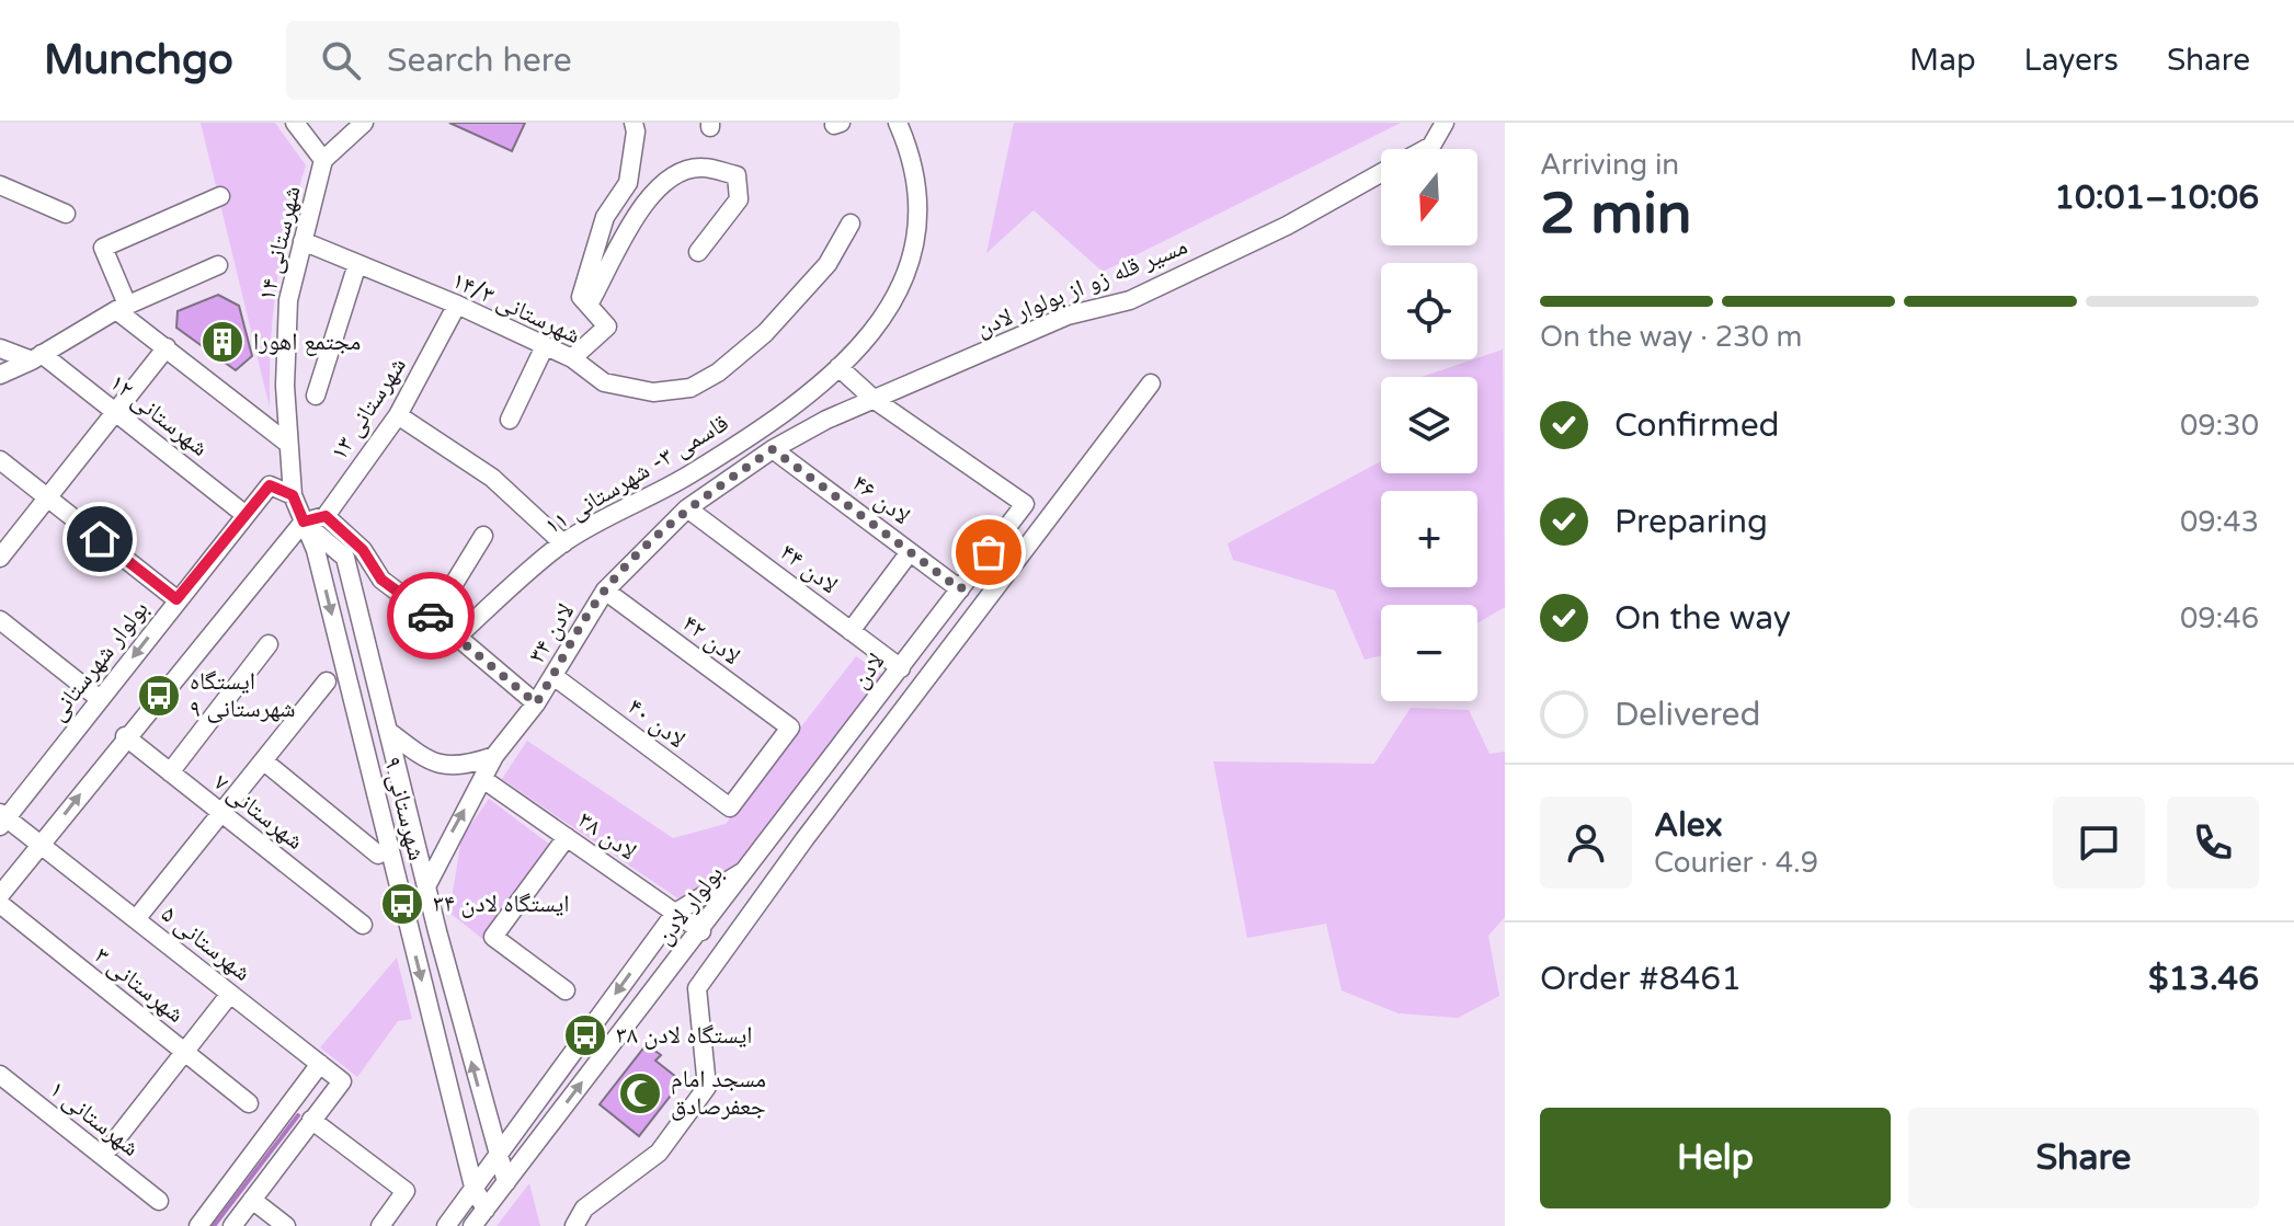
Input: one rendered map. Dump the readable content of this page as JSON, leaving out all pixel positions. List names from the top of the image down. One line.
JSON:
{"streets":{"street":["شهرستانی ۱۴","مسیر قله زو از بولوار لادن","شهرستانی ۱۴/۳","شهرستانی ۱۳","شهرستانی ۱۲","قاسمی ۳- شهرستانی ۱۱","لادن ۴۶","لادن ۴۴","لادن ۳۴","لادن ۴۲","بولوار شهرستانی","لادن","لادن ۴۰","شهرستانی ۹","شهرستانی ۷","لادن ۳۸","بولوار لادن","شهرستانی ۵","شهرستانی ۳","شهرستانی ۱"]},"crossings":[["شهرستانی ۱۴","شهرستانی ۱۴/۳"],["شهرستانی ۱۴","بولوار شهرستانی"],["شهرستانی ۱۴","شهرستانی ۹"],["مسیر قله زو از بولوار لادن","لادن ۳۴"],["مسیر قله زو از بولوار لادن","لادن"],["شهرستانی ۱۴/۳","شهرستانی ۱۳"],["شهرستانی ۱۲","بولوار شهرستانی"],["لادن ۴۶","لادن ۳۴"],["لادن ۴۶","لادن"],["لادن ۴۴","لادن ۳۴"],["لادن ۴۴","لادن"],["لادن ۳۴","لادن ۴۲"],["لادن ۳۴","لادن"],["لادن ۳۴","لادن ۴۰"],["لادن ۳۴","لادن ۳۸"],["لادن ۴۲","لادن ۴۰"],["بولوار شهرستانی","شهرستانی ۹"],["بولوار شهرستانی","شهرستانی ۵"],["لادن","بولوار لادن"],["شهرستانی ۹","بولوار لادن"],["لادن ۳۸","بولوار لادن"]],"places":{"building":["مجتمع اهورا"],"bus stop":["ایستگاه شهرستانی ۹","ایستگاه لادن ۳۴","ایستگاه لادن ۳۸"],"mosque":["مسجد امام جعفرصادق"]},"north":"bottom","page":{"header":"Munchgo","search":"Search here","nav":["Map","Layers","Share"],"heading":["2 min","Arriving in","10:01–10:06"],"panel":["Alex","Courier · 4.9","Order #8461","$13.46"],"map_buttons":["+","−"],"bar":"On the way · 230 m","list":[["Confirmed","09:30"],["Preparing","09:43"],["On the way","09:46"],"Delivered"],"buttons":["Help","Share"]}}
